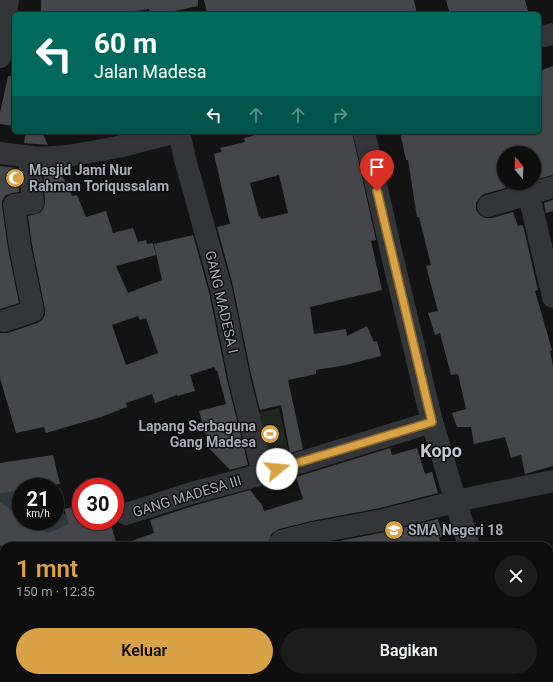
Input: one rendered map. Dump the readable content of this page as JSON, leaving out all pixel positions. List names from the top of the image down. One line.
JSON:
{"streets":{"street":["GANG MADESA I","GANG MADESA III"]},"crossings":[["GANG MADESA I","GANG MADESA III"]],"districts":["Kopo"],"places":{"mosque":["Masjid Jami Nur Rahman Toriqussalam"],"sports":["Lapang Serbaguna Gang Madesa"],"school or university":["SMA Negeri 18"]},"north":"top","page":{"turn":["60 m","Jalan Madesa"],"speed":"21 km/h","limit":"30","heading":["1 mnt","150 m · 12:35"],"buttons":["Keluar","Bagikan"]}}
